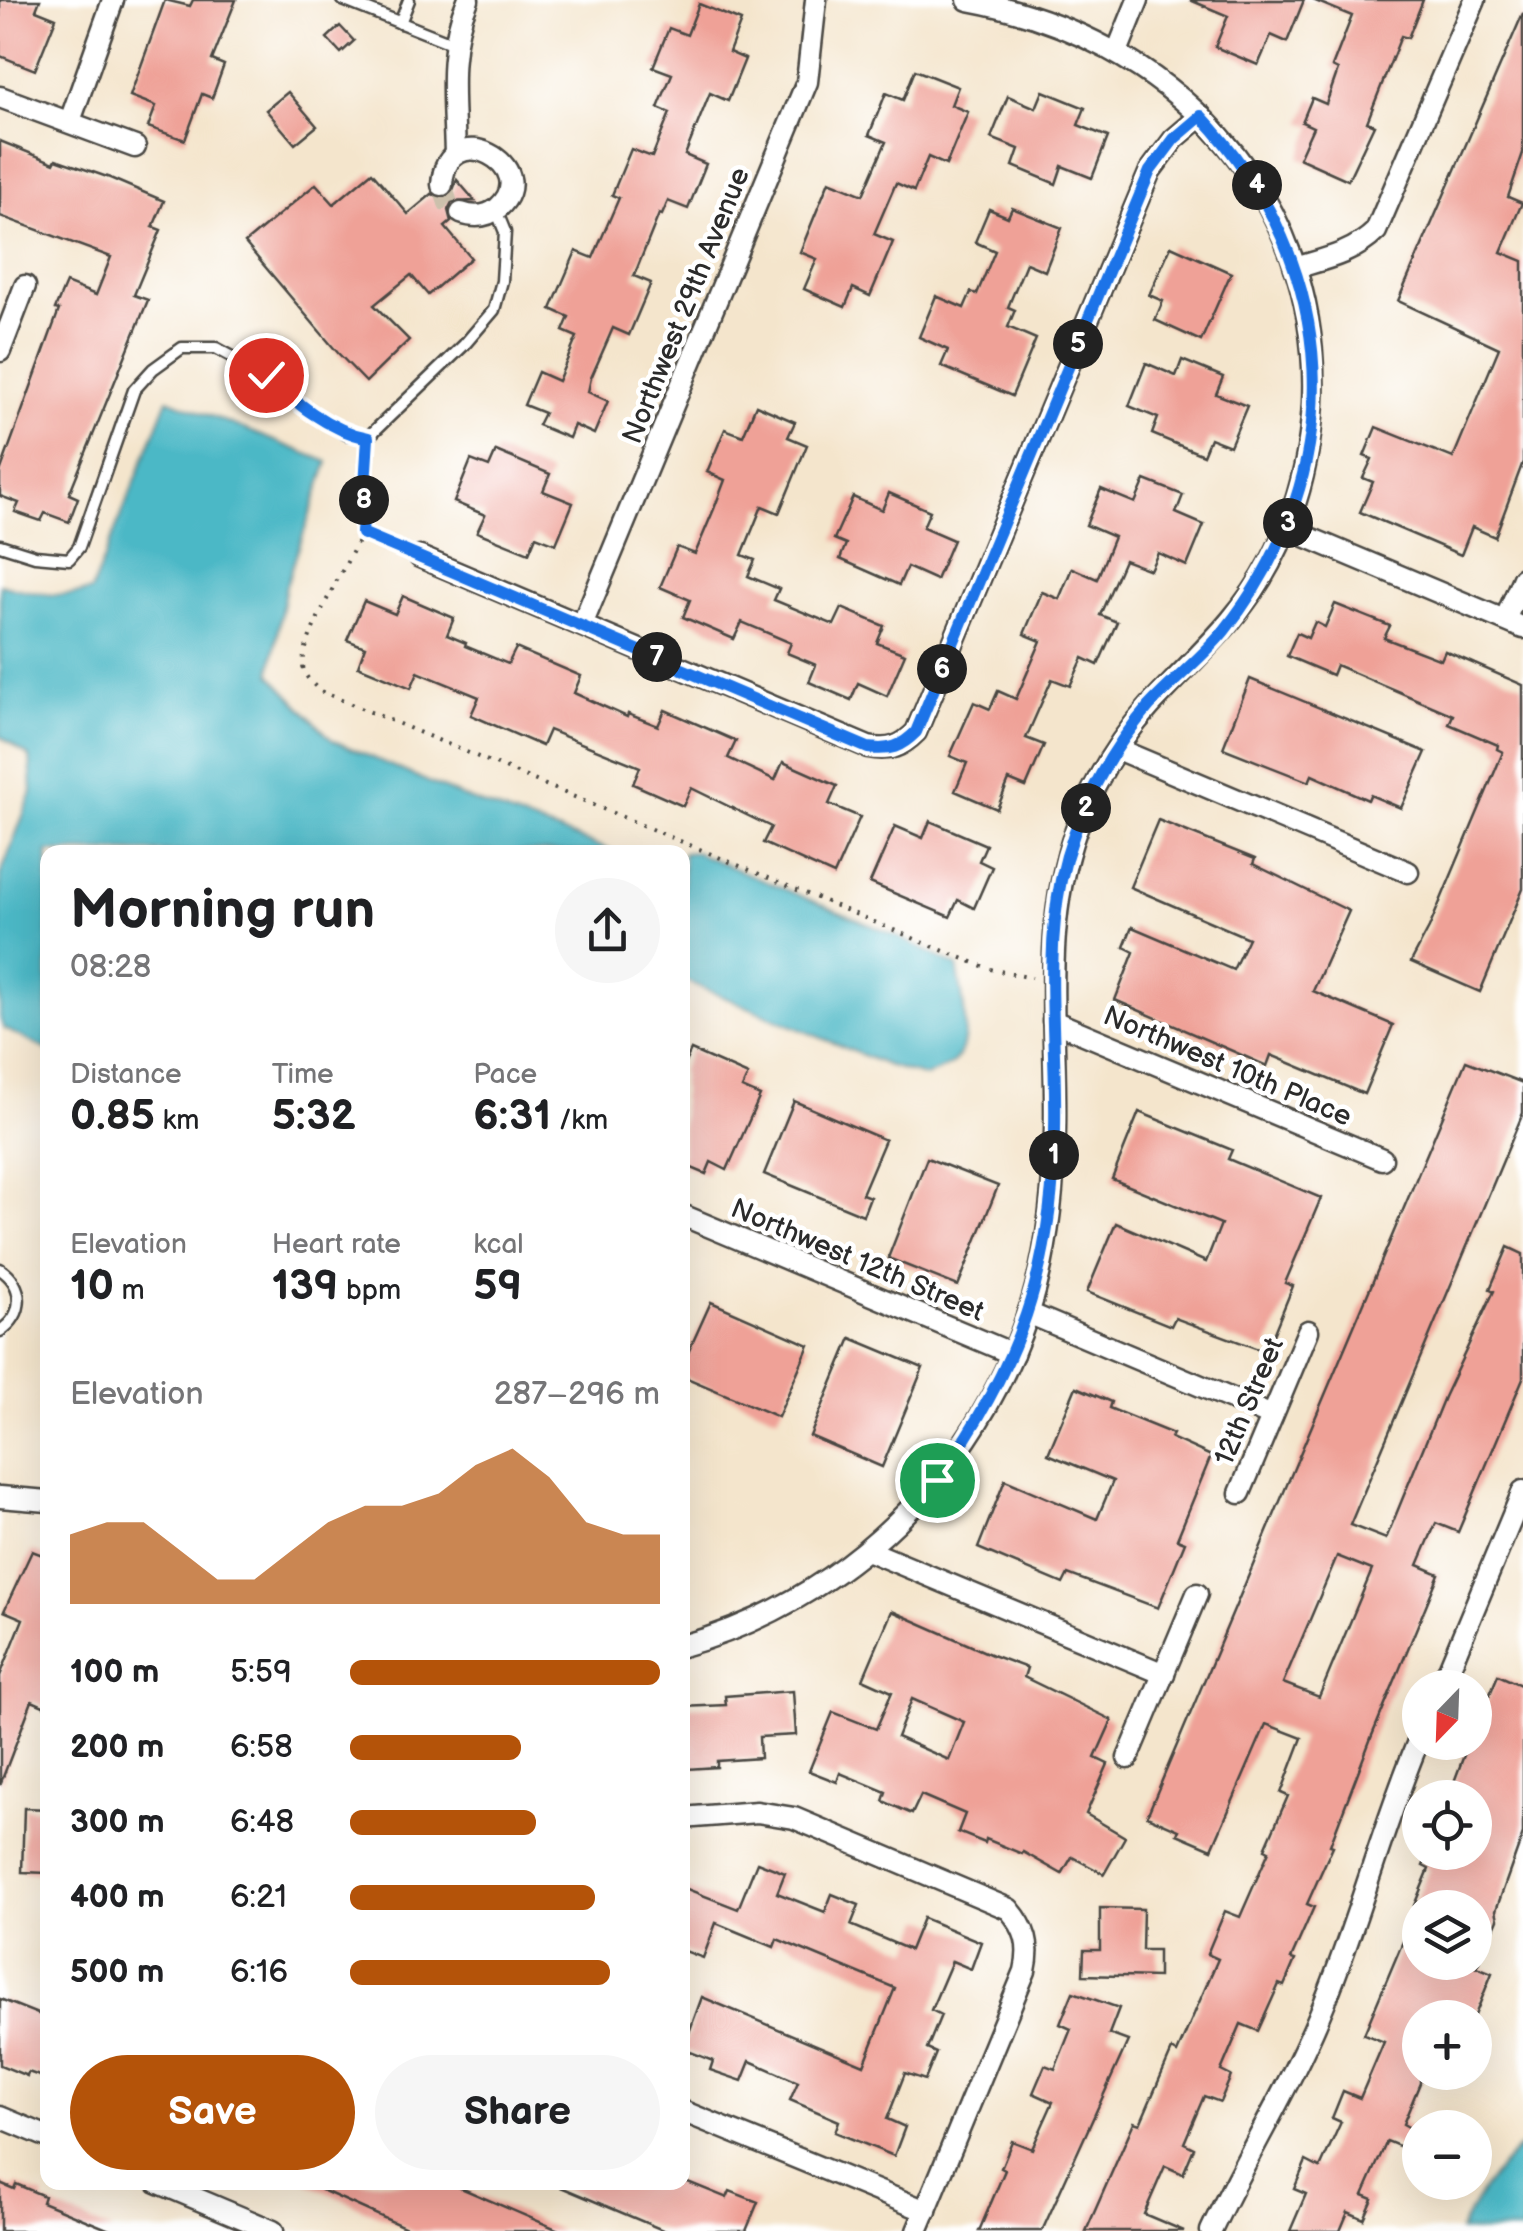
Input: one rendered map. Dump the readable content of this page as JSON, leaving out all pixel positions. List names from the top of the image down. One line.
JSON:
{"streets":{"street":["Northwest 29th Avenue","Northwest 10th Place","Northwest 12th Street","12th Street"]},"north":"bottom left","page":{"pins":["4","5","8","3","7","6","2","1"],"heading":["Morning run","08:28"],"stats":[["Distance","0.85 km"],["Time","5:32"],["Pace","6:31 /km"],["Elevation","10 m"],["Heart rate","139 bpm"],["kcal","59"]],"chart":["Elevation","287–296 m"],"list":[{"name":"100 m","note":"5:59"},{"name":"200 m","note":"6:58"},{"name":"300 m","note":"6:48"},{"name":"400 m","note":"6:21"},{"name":"500 m","note":"6:16"}],"map_buttons":["+","−"],"buttons":["Save","Share"]}}
